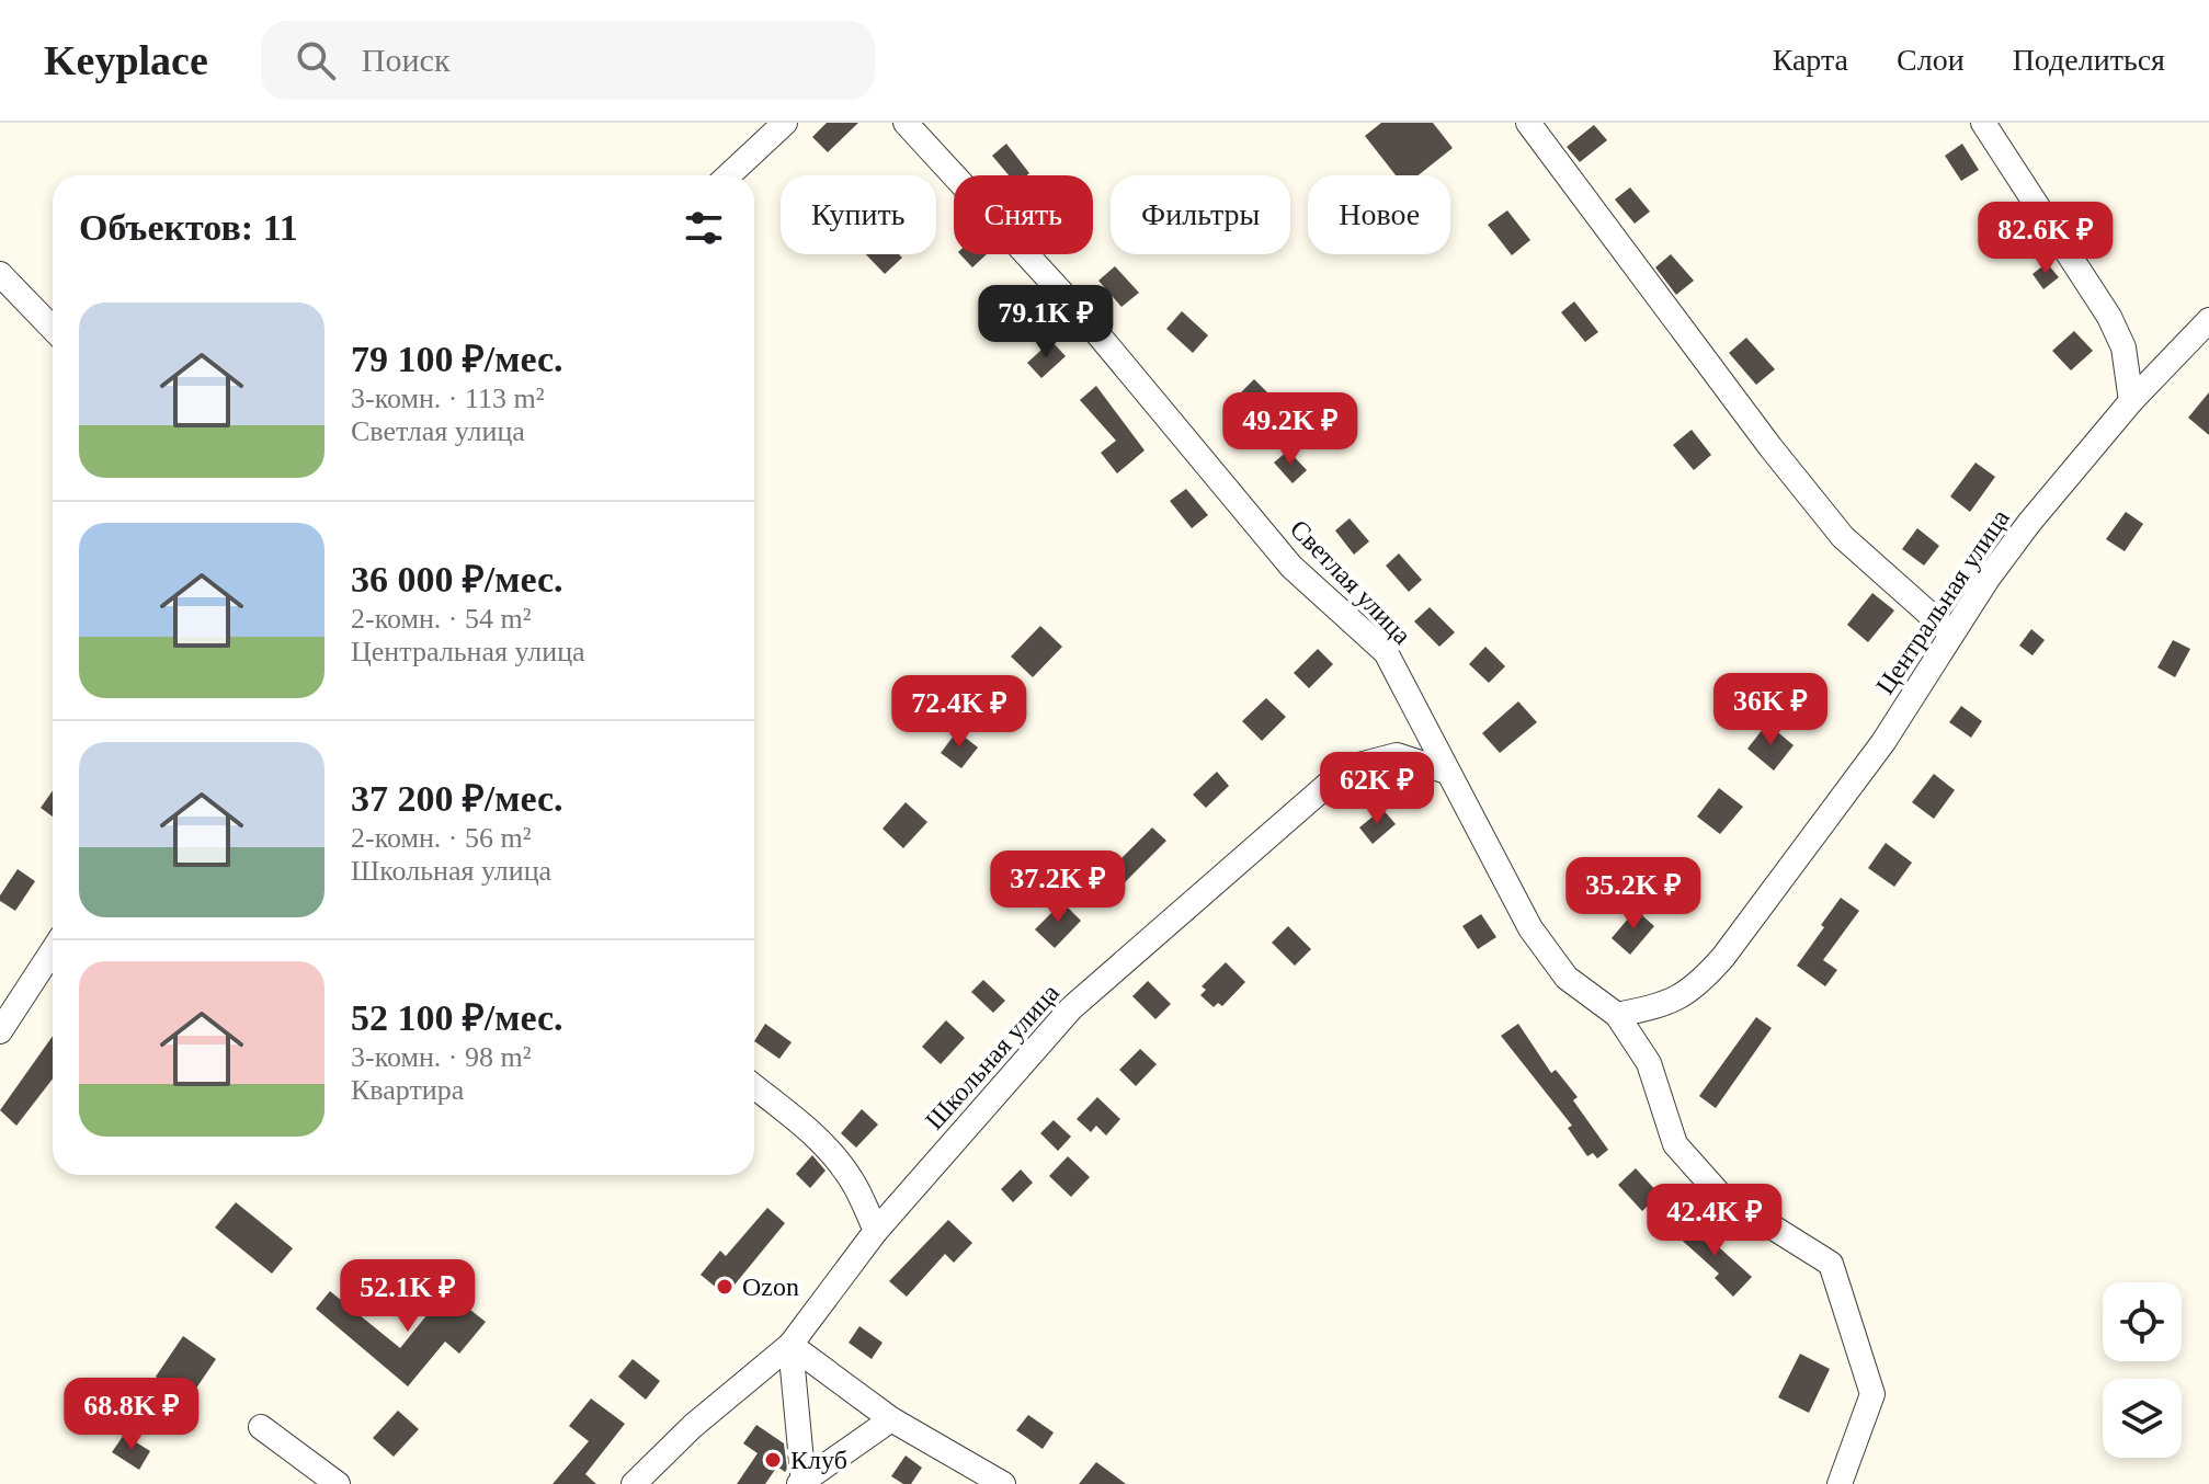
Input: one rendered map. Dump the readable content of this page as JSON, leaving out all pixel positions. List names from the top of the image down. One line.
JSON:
{"streets":{"street":["Светлая улица","Центральная улица","Школьная улица"]},"crossings":[["Светлая улица","Центральная улица"],["Светлая улица","Школьная улица"]],"places":["Ozon","Клуб"],"page":{"header":"Keyplace","search":"Поиск","nav":["Карта","Слои","Поделиться"],"chip":["Купить","Снять","Фильтры","Новое"],"heading":"Объектов: 11","price":["82.6K ₽","79.1K ₽","49.2K ₽","36K ₽","72.4K ₽","62K ₽","37.2K ₽","35.2K ₽","42.4K ₽","52.1K ₽","68.8K ₽"],"list":[{"name":"79 100 ₽/мес.","note":"3-комн. · 113 m² · Светлая улица"},{"name":"36 000 ₽/мес.","note":"2-комн. · 54 m² · Центральная улица"},{"name":"37 200 ₽/мес.","note":"2-комн. · 56 m² · Школьная улица"},{"name":"52 100 ₽/мес.","note":"3-комн. · 98 m² · Квартира"}]}}
